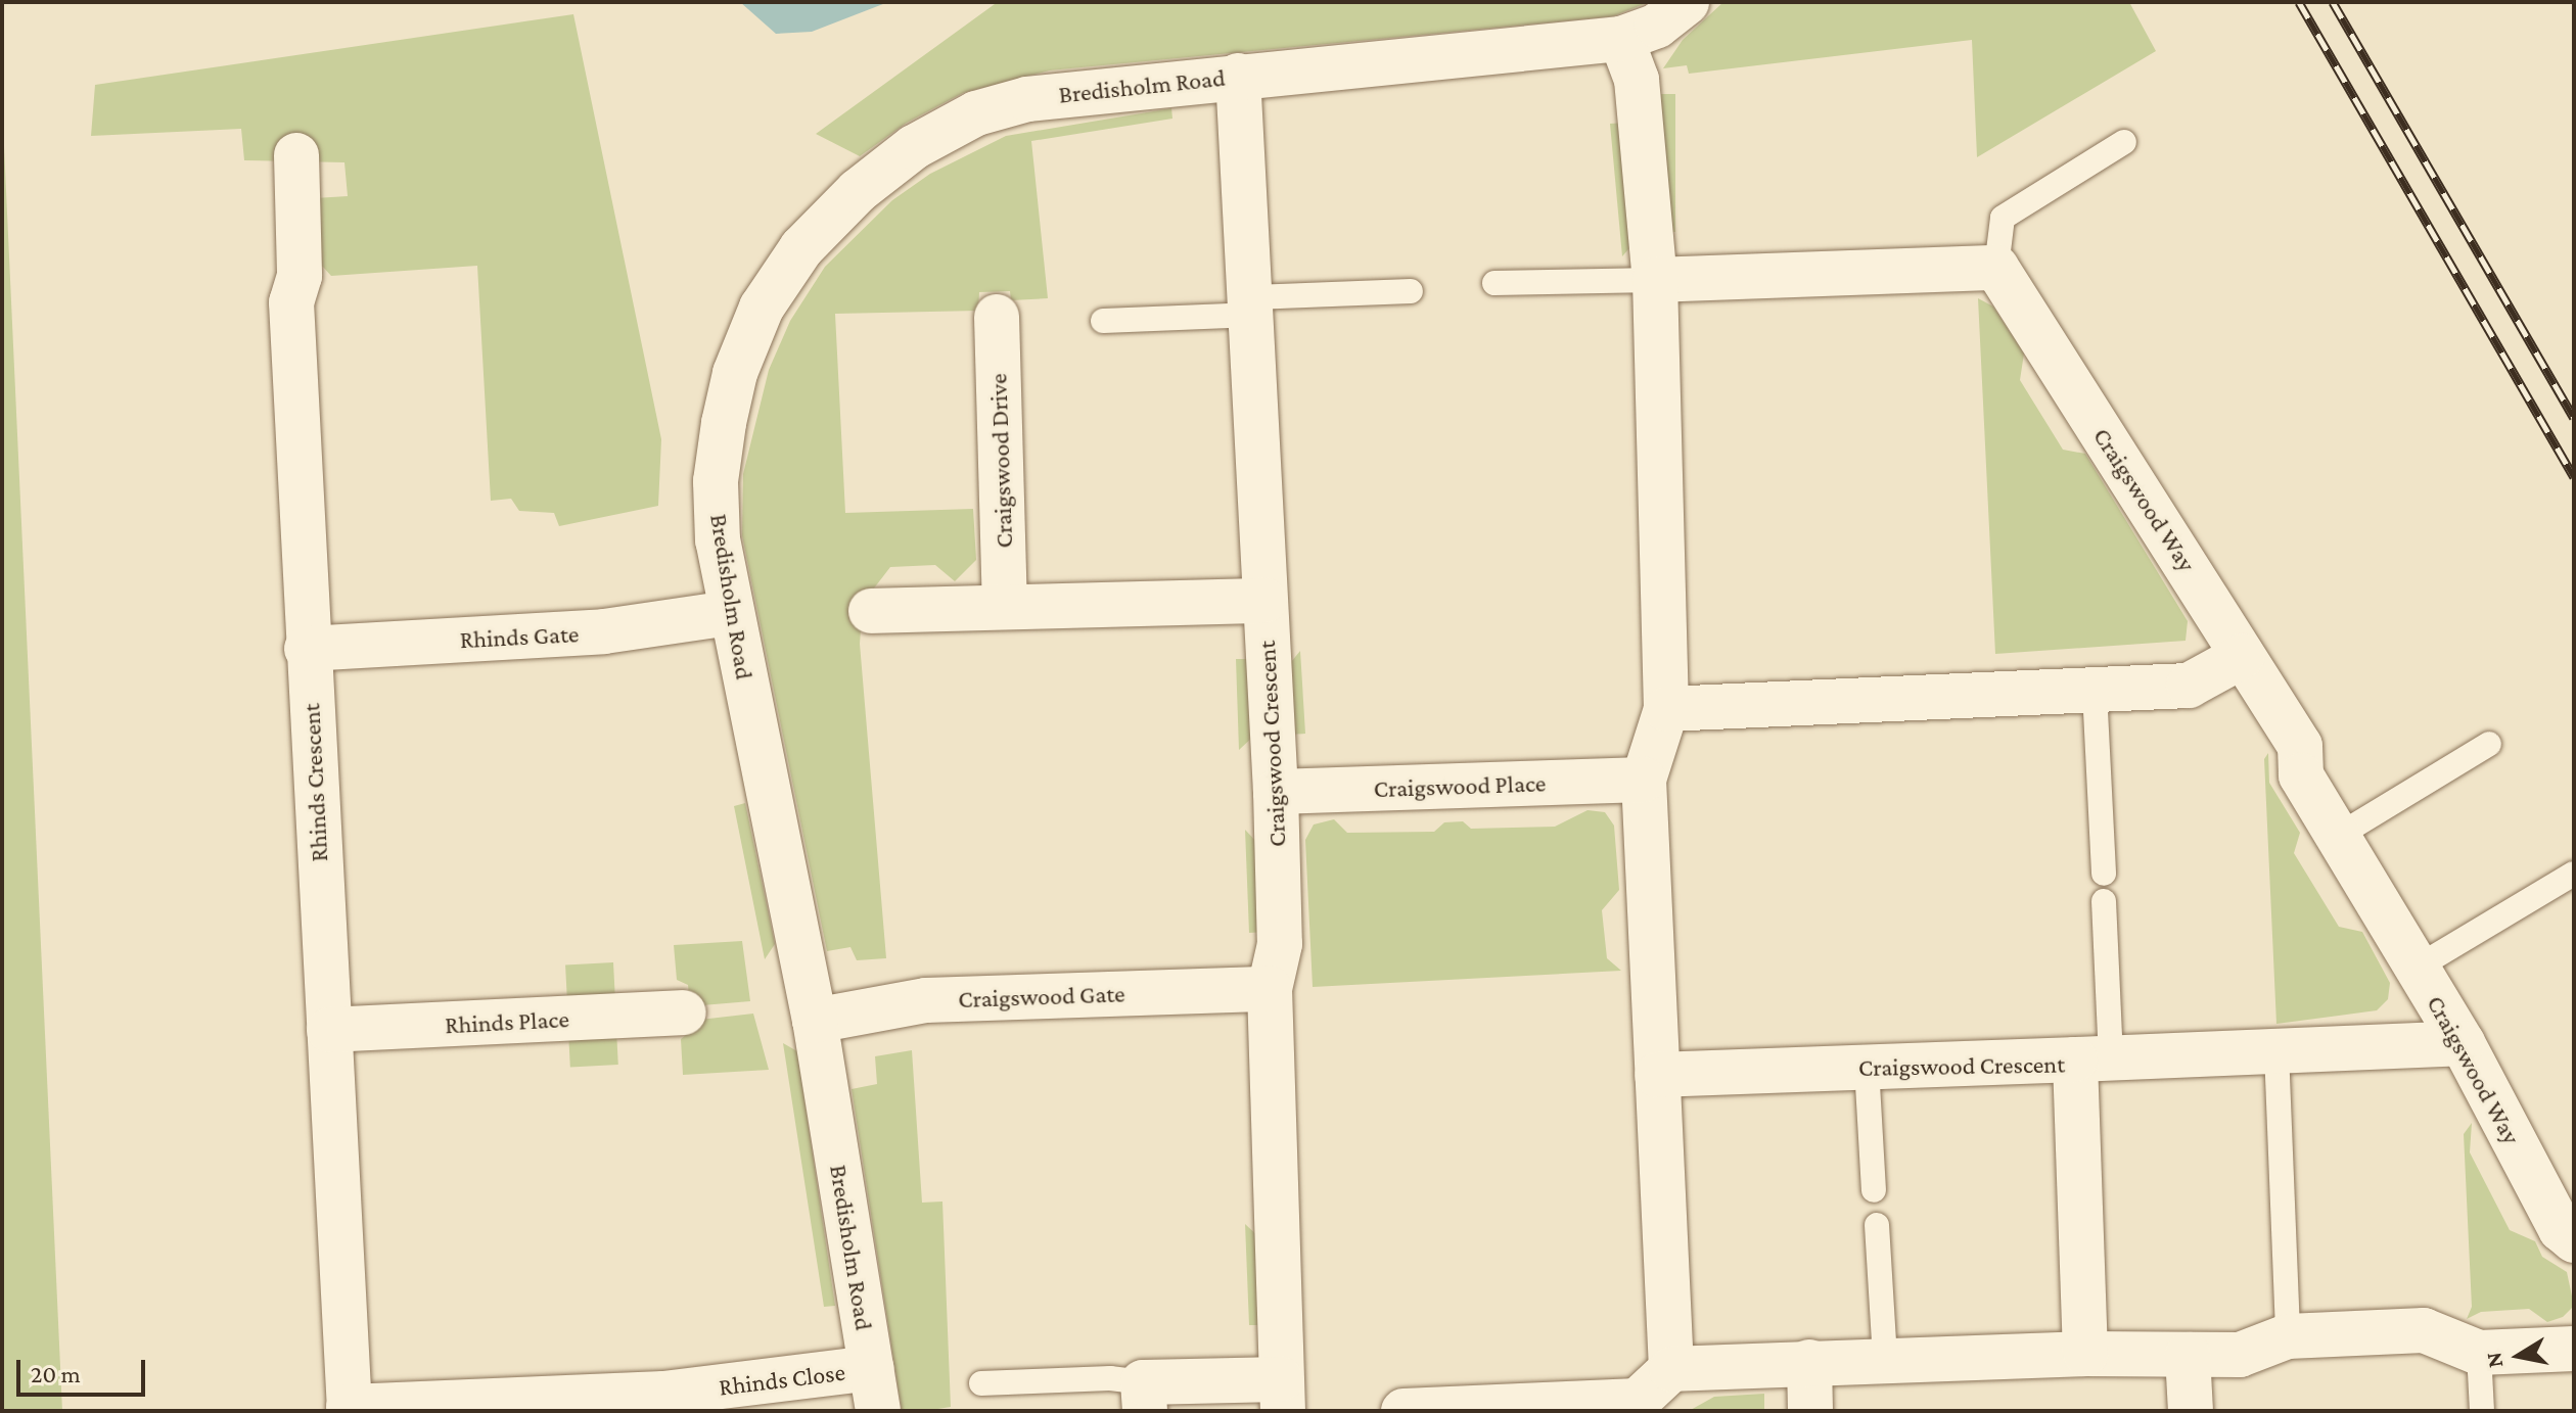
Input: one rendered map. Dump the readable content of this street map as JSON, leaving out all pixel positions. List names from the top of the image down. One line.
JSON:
{"streets":{"street":["Bredisholm Road","Craigswood Drive","Craigswood Way","Rhinds Gate","Craigswood Crescent","Rhinds Crescent","Craigswood Place","Craigswood Gate","Rhinds Place","Rhinds Close"]},"crossings":[["Bredisholm Road","Rhinds Gate"],["Bredisholm Road","Craigswood Crescent"],["Bredisholm Road","Craigswood Gate"],["Bredisholm Road","Rhinds Close"],["Rhinds Gate","Rhinds Crescent"],["Craigswood Crescent","Craigswood Place"],["Craigswood Crescent","Craigswood Gate"],["Rhinds Crescent","Rhinds Place"],["Rhinds Crescent","Rhinds Close"]],"scale_bar":"20 m","north":"left"}
